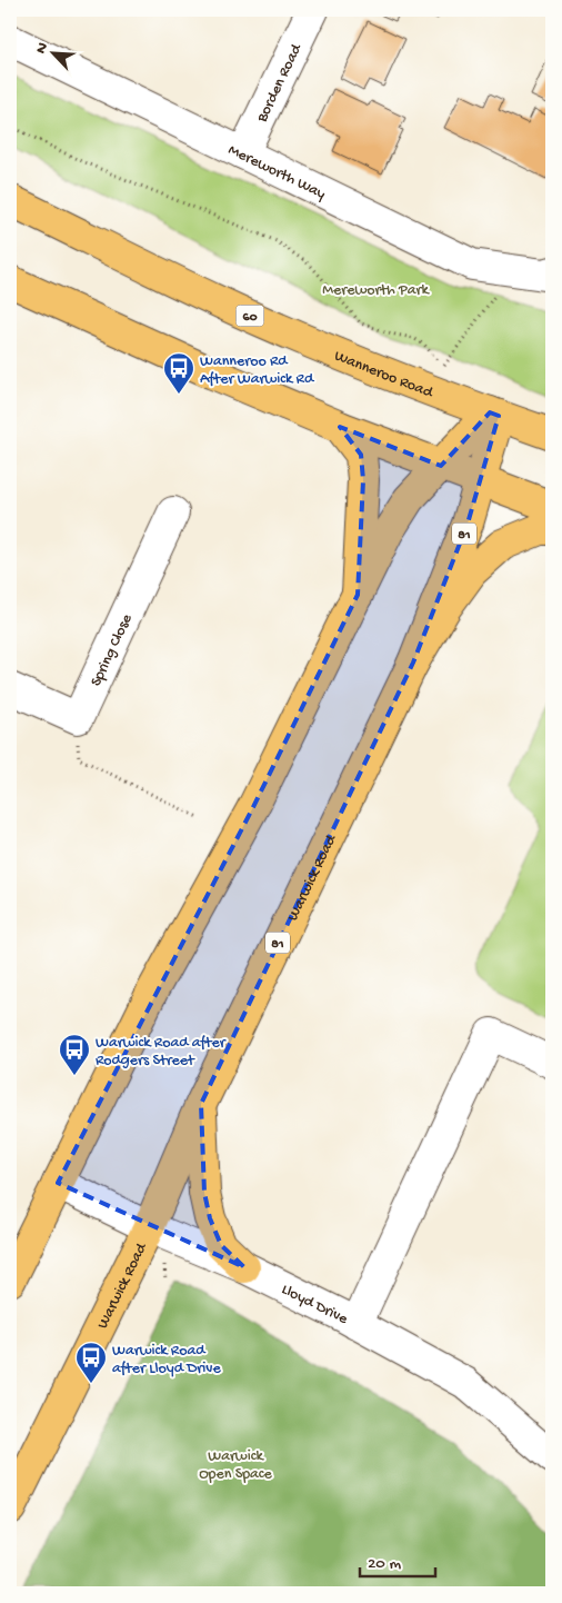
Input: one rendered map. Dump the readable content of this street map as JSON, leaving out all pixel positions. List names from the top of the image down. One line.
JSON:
{"streets":{"main road":["60","Wanneroo Road","81","Warwick Road"],"street":["Borden Road","Mereworth Way","Spring Close","Lloyd Drive"]},"crossings":[["Borden Road","Mereworth Way"],["Wanneroo Road","Warwick Road"],["Warwick Road","Lloyd Drive"]],"parks":["Mereworth Park","Warwick Open Space"],"places":{"bus stop":["Wanneroo Rd After Warwick Rd","Warwick Road after Rodgers Street","Warwick Road after Lloyd Drive"]},"scale_bar":"20 m","north":"top left"}
